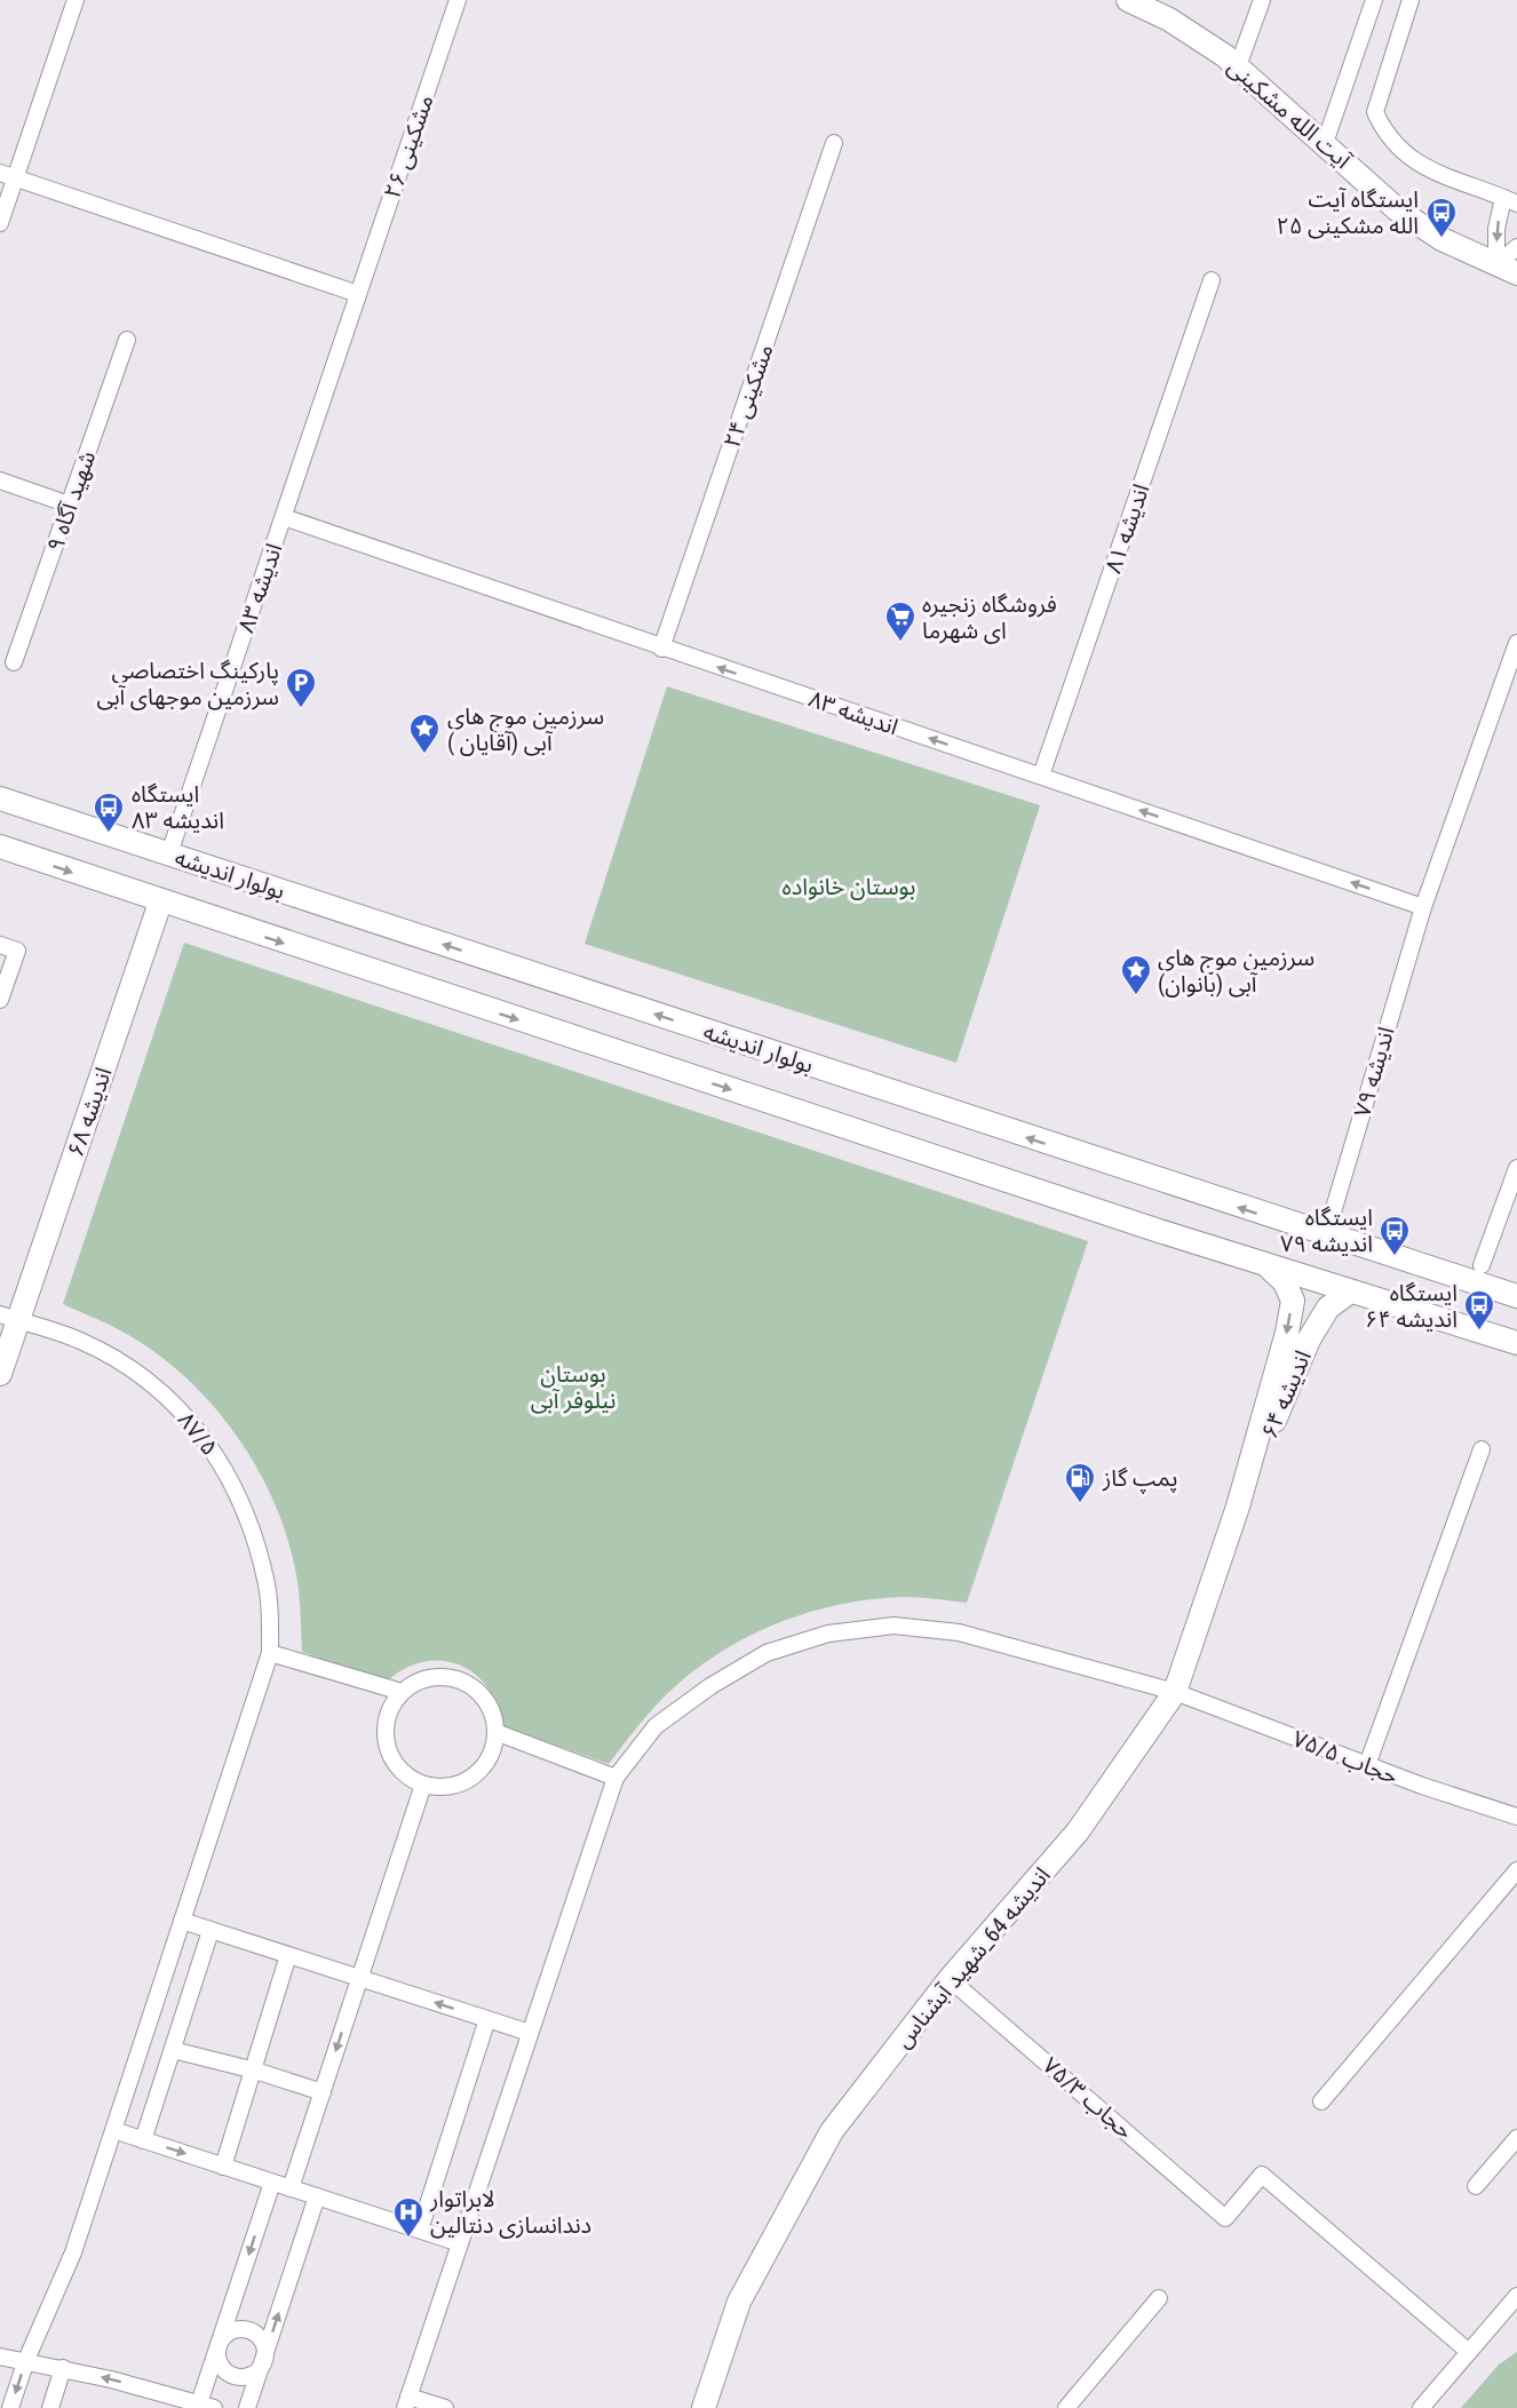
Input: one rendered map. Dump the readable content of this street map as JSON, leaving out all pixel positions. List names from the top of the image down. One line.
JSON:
{"streets":{"main road":["آیت الله مشکینی","بولوار اندیشه","اندیشه ۶۸","اندیشه ۶۴","اندیشه 64_شهید آبشناس"],"street":["مشکینی ۲۶","مشکینی ۲۴","شهید آگاه ۹","اندیشه ۸۱","اندیشه ۸۳","اندیشه ۷۹","۸۷/۵","حجاب ۷۵/۵","حجاب ۷۵/۳"]},"crossings":[["مشکینی ۲۶","اندیشه ۸۳"],["مشکینی ۲۴","اندیشه ۸۳"],["اندیشه ۸۱","اندیشه ۸۳"],["اندیشه ۸۳","بولوار اندیشه"],["اندیشه ۸۳","اندیشه ۷۹"],["بولوار اندیشه","اندیشه ۷۹"],["اندیشه ۶۸","۸۷/۵"],["اندیشه ۶۴","اندیشه 64_شهید آبشناس"],["حجاب ۷۵/۵","اندیشه 64_شهید آبشناس"],["اندیشه 64_شهید آبشناس","حجاب ۷۵/۳"]],"one_way":["اندیشه ۸۳"],"parks":["بوستان خانواده","بوستان نیلوفر آبی"],"places":{"bus stop":["ایستگاه آیت الله مشکینی ۲۵","ایستگاه اندیشه ۸۳","ایستگاه اندیشه ۷۹","ایستگاه اندیشه ۶۴"],"supermarket":["فروشگاه زنجیره ای شهرما"],"parking":["پارکینگ اختصاصی سرزمین موجهای آبی"],"place":["سرزمین موج های آبی (آقایان )","سرزمین موج های آبی (بانوان)"],"fuel station":["پمپ گاز"],"hospital":["لابراتوار دندانسازی دنتالین"]}}
